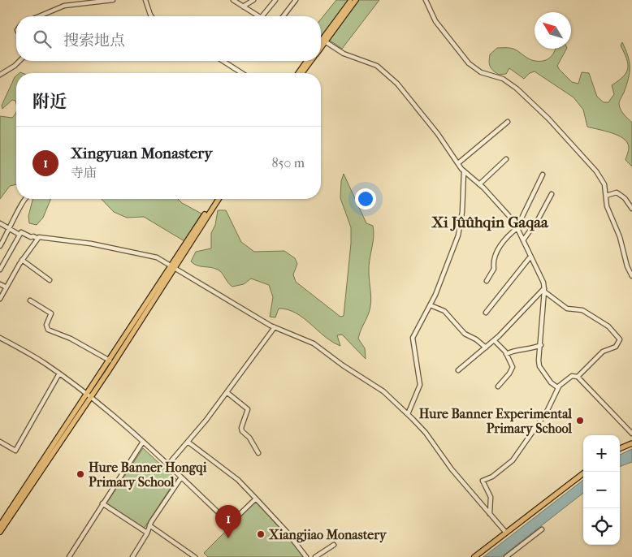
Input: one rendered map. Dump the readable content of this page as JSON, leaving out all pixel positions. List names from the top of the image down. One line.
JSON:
{"districts":["Xi Jûûhqin Gaqaa"],"places":["Hure Banner Experimental Primary School","Hure Banner Hongqi Primary School","Xiangjiao Monastery"],"north":"top left","page":{"search":"搜索地点","heading":"附近","list":[{"mark":"1","name":"Xingyuan Monastery","note":"寺庙","value":"850 m"}],"map_buttons":["+","−"],"pins":"1"}}
